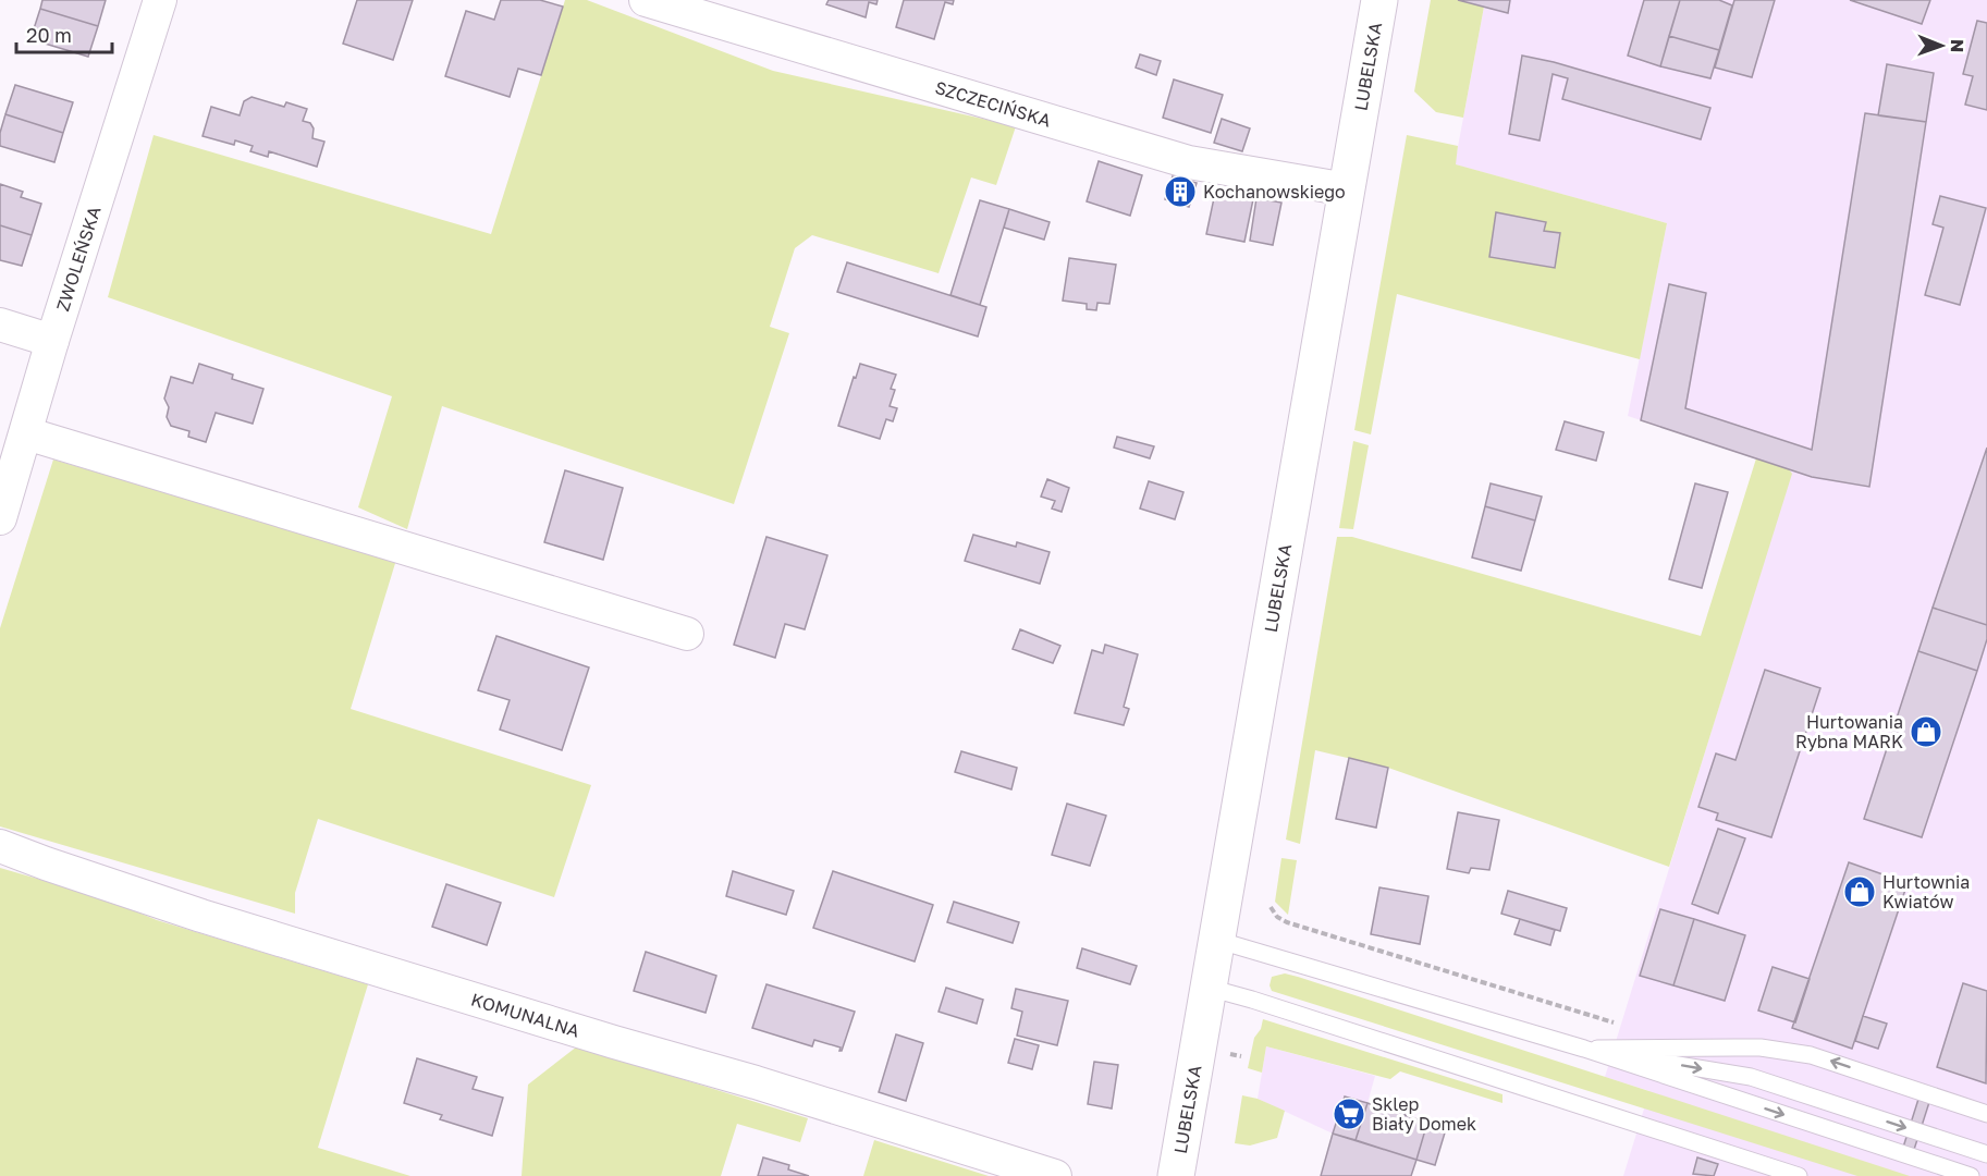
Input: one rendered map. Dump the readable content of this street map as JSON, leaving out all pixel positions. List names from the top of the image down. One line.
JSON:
{"streets":{"main road":["LUBELSKA"],"street":["SZCZECIŃSKA","ZWOLEŃSKA","KOMUNALNA"]},"crossings":[["LUBELSKA","SZCZECIŃSKA"]],"places":{"building":["Kochanowskiego"],"shop":["Hurtowania Rybna MARK","Hurtownia Kwiatów"],"supermarket":["Sklep Biały Domek"]},"scale_bar":"20 m","north":"right"}
